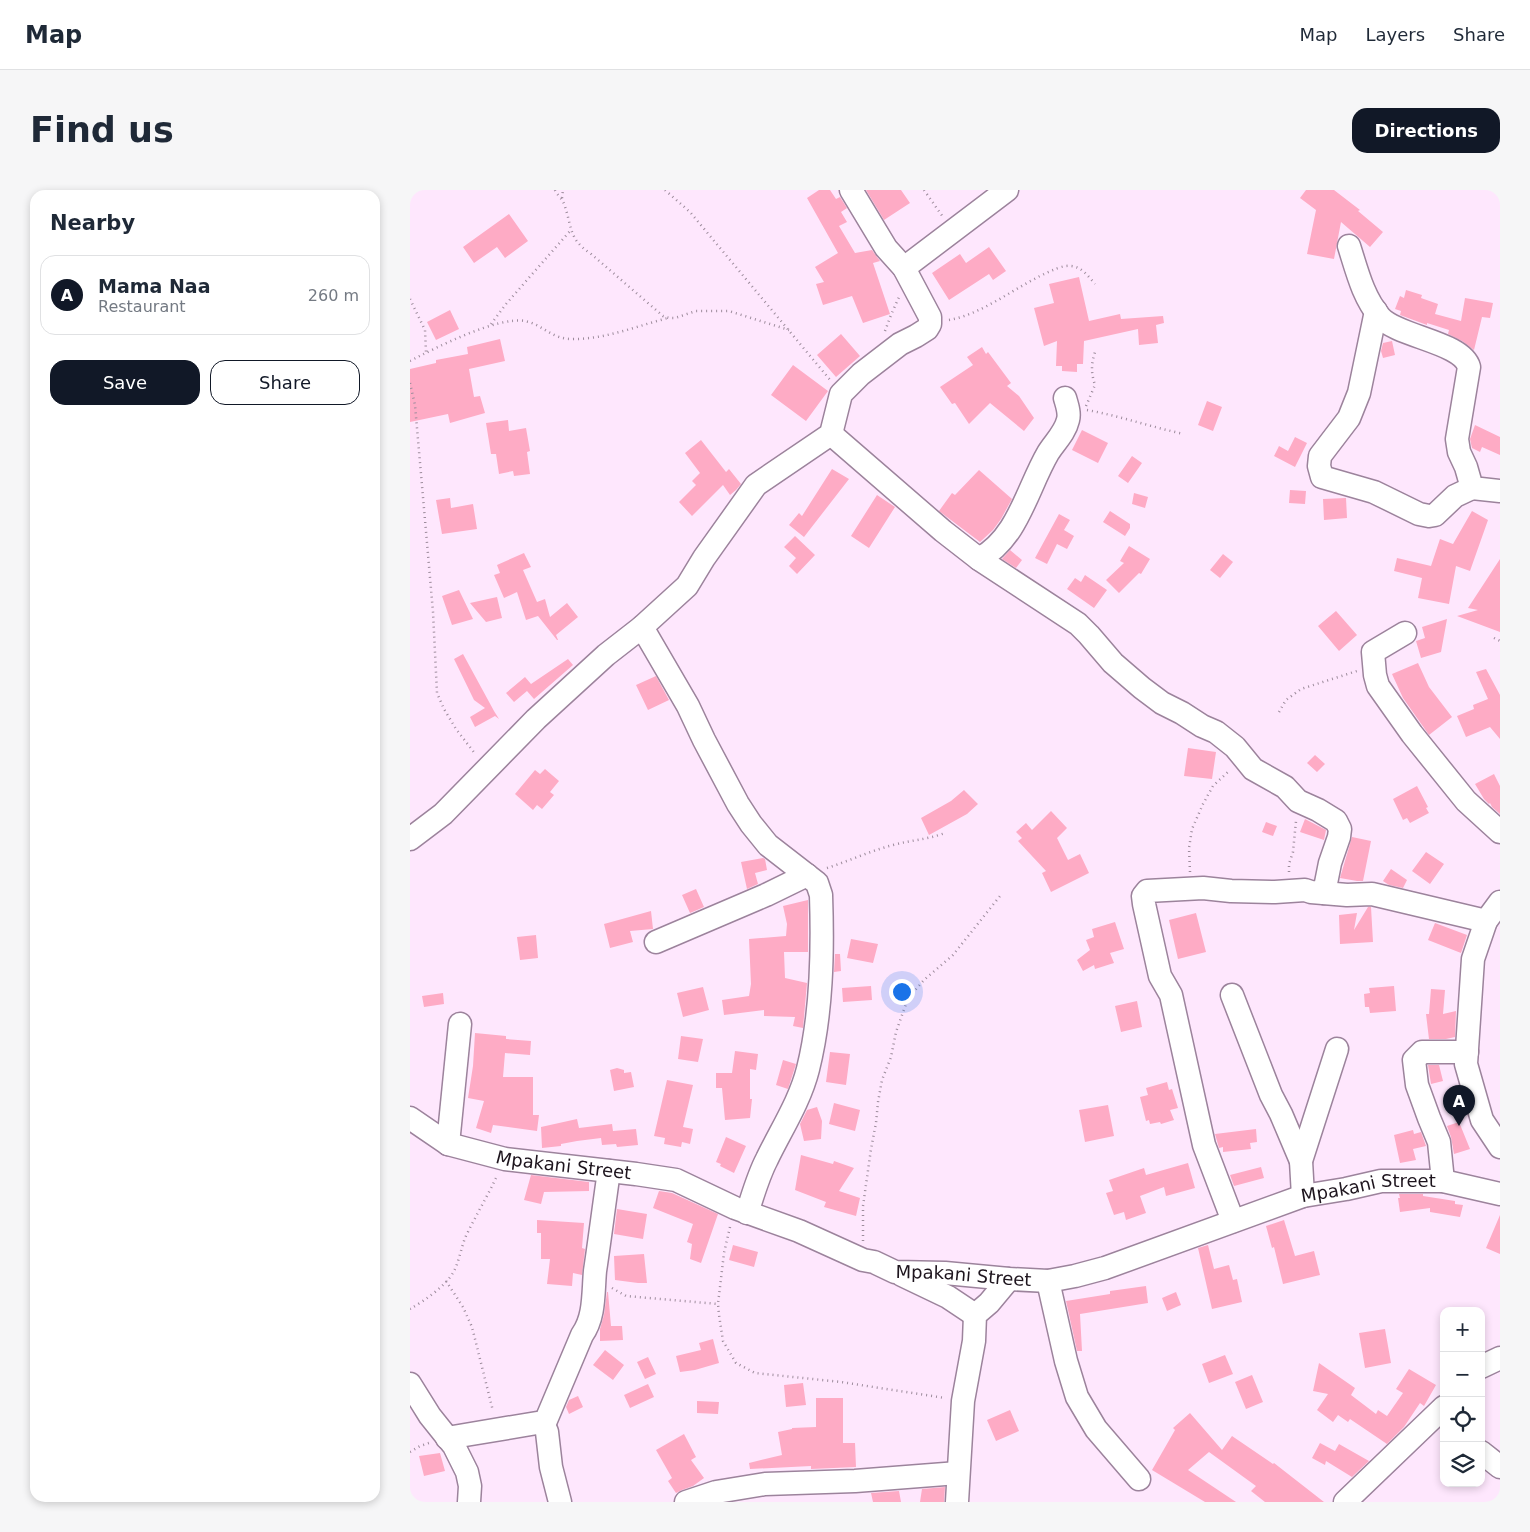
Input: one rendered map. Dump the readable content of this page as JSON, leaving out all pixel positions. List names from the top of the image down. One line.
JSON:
{"streets":{"street":["Mpakani Street"]},"page":{"header":"Map","nav":["Map","Layers","Share"],"buttons":["Directions",["Save","Share"]],"title":"Find us","heading":"Nearby","list":[{"mark":"A","name":"Mama Naa","note":"Restaurant","value":"260 m"}],"pins":"A","map_buttons":["+","−"]}}
